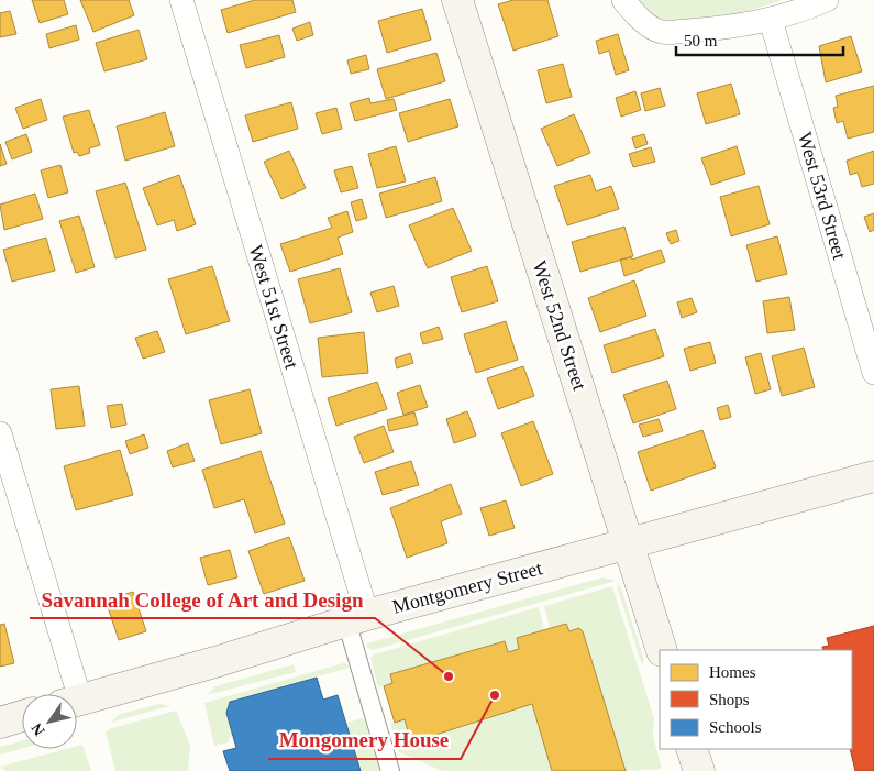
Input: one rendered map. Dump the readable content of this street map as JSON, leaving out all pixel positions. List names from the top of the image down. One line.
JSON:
{"streets":{"main road":["West 52nd Street","Montgomery Street"],"street":["West 53rd Street","West 51st Street"]},"crossings":[["West 51st Street","Montgomery Street"],["West 52nd Street","Montgomery Street"]],"places":["Savannah College of Art and Design","Mongomery House"],"legend":["Homes","Shops","Schools"],"scale_bar":"50 m","north":"bottom left"}
